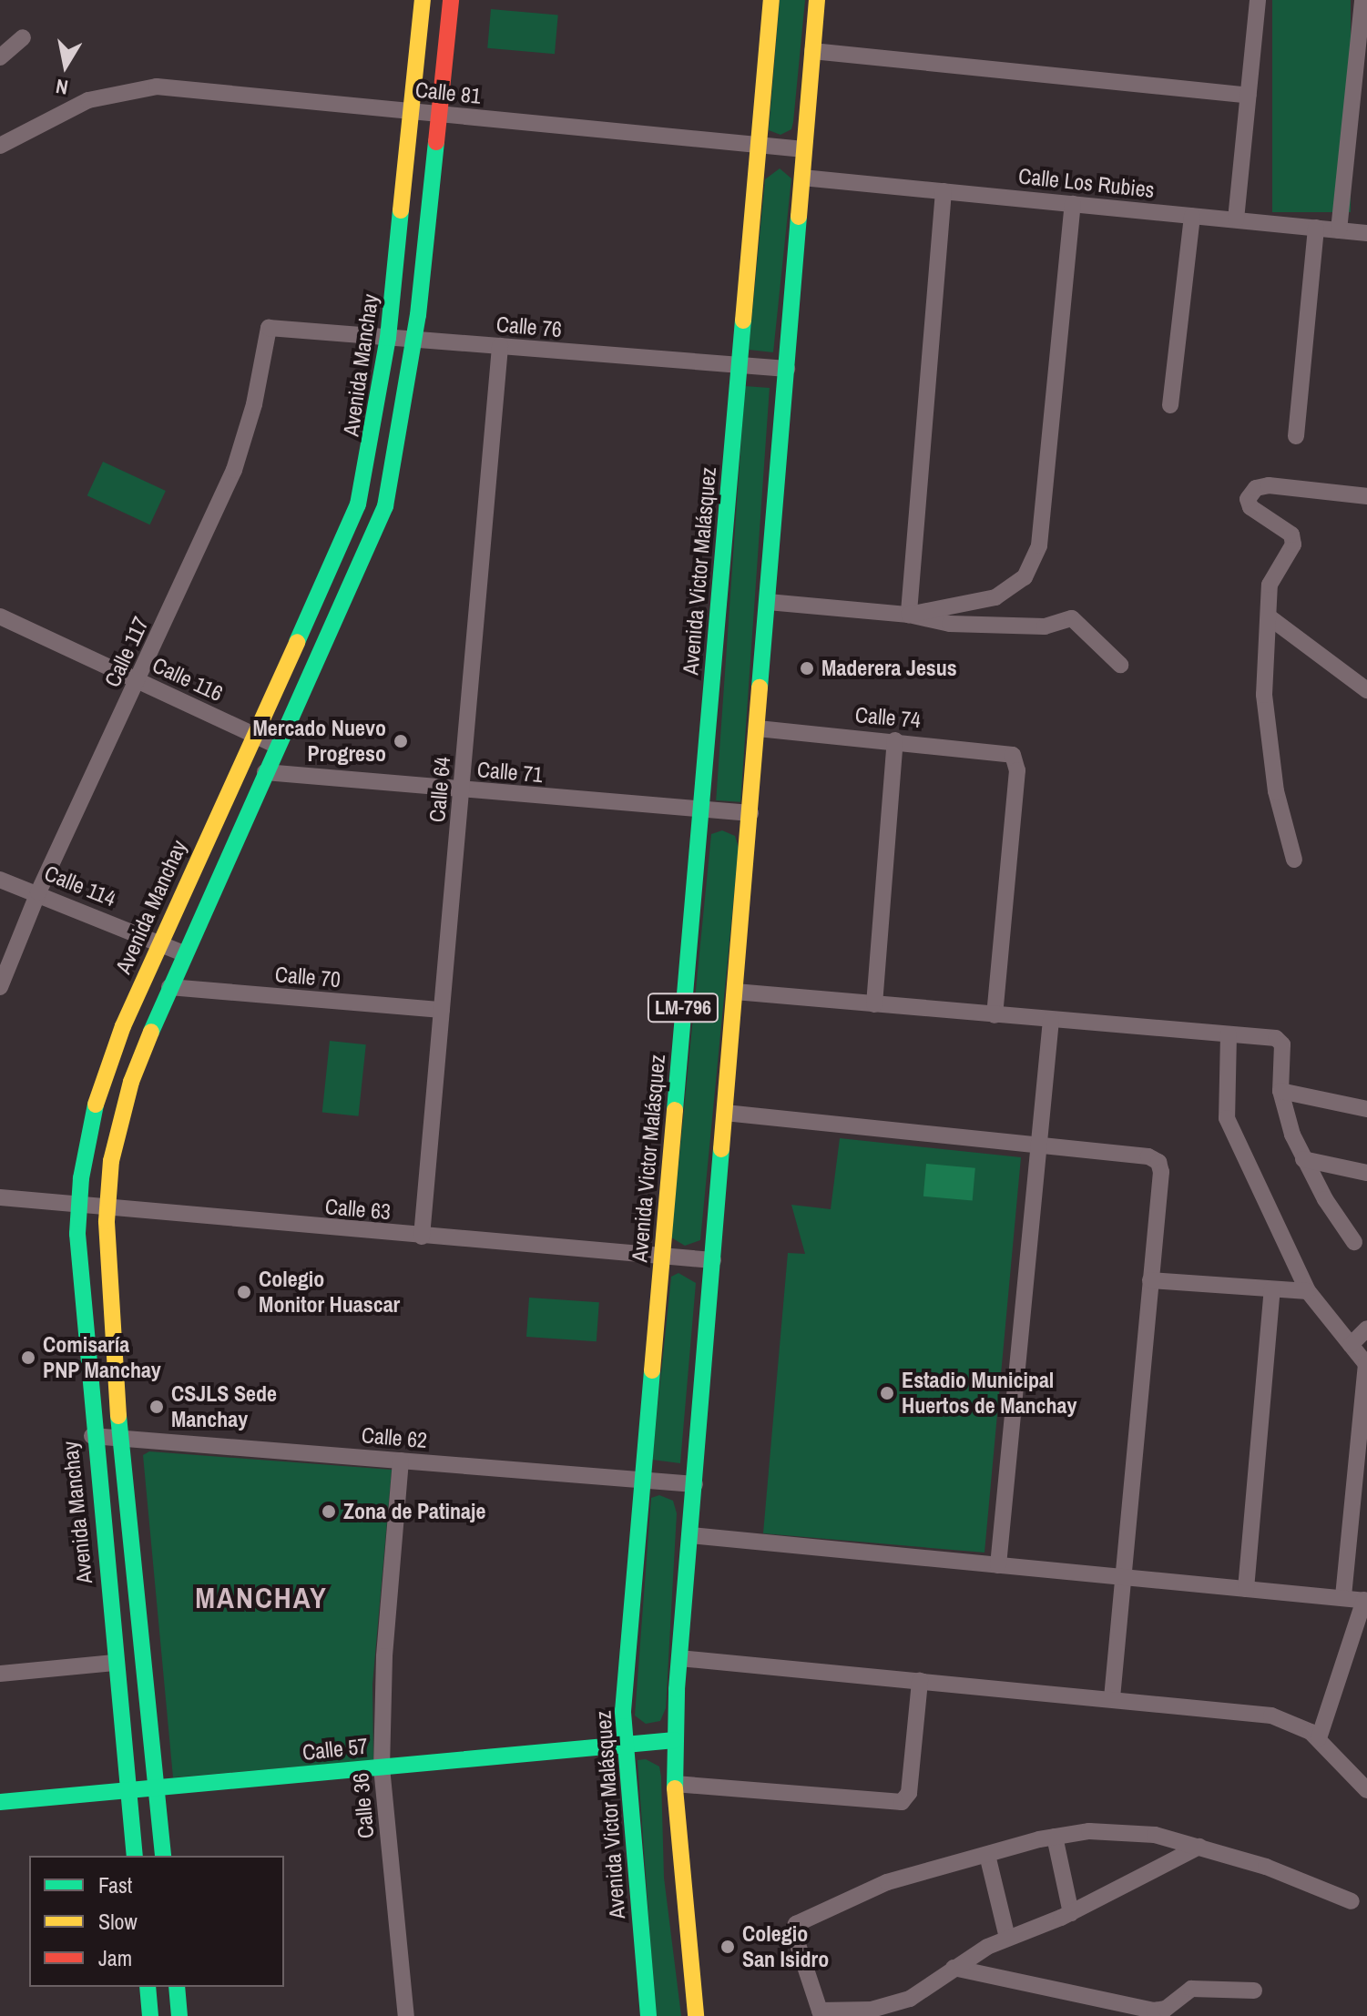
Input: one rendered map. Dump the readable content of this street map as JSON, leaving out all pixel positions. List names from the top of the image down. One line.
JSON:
{"streets":{"street":["Calle 81","Calle Los Rubies","Calle 76","Avenida Manchay","Avenida Victor Malásquez","Calle 117","Calle 116","Calle 74","Calle 71","Calle 64","Calle 114","Calle 70","LM-796","Calle 63","Calle 62","Calle 57","Calle 36"]},"crossings":[["Calle 81","Avenida Manchay"],["Calle 81","Avenida Victor Malásquez"],["Calle 81","LM-796"],["Calle Los Rubies","LM-796"],["Calle 76","Avenida Manchay"],["Calle 76","Avenida Victor Malásquez"],["Calle 76","Calle 117"],["Calle 76","Calle 64"],["Calle 76","LM-796"],["Avenida Manchay","Calle 116"],["Avenida Manchay","Calle 114"],["Avenida Manchay","Calle 63"],["Avenida Manchay","Calle 62"],["Avenida Manchay","Calle 57"],["Avenida Victor Malásquez","Calle 71"],["Avenida Victor Malásquez","Calle 63"],["Avenida Victor Malásquez","Calle 62"],["Avenida Victor Malásquez","Calle 57"],["Calle 117","Calle 116"],["Calle 117","Calle 114"],["Calle 74","LM-796"],["Calle 71","Calle 64"],["Calle 71","LM-796"],["Calle 64","Calle 70"],["Calle 64","Calle 63"],["LM-796","Calle 63"],["LM-796","Calle 62"],["LM-796","Calle 57"],["Calle 62","Calle 36"],["Calle 57","Calle 36"]],"districts":["MANCHAY"],"places":["Maderera Jesus","Mercado Nuevo Progreso","Colegio Monitor Huascar","Comisaría PNP Manchay","Estadio Municipal Huertos de Manchay","CSJLS Sede Manchay","Zona de Patinaje","Colegio San Isidro"],"legend":["Fast","Slow","Jam"],"north":"bottom"}
